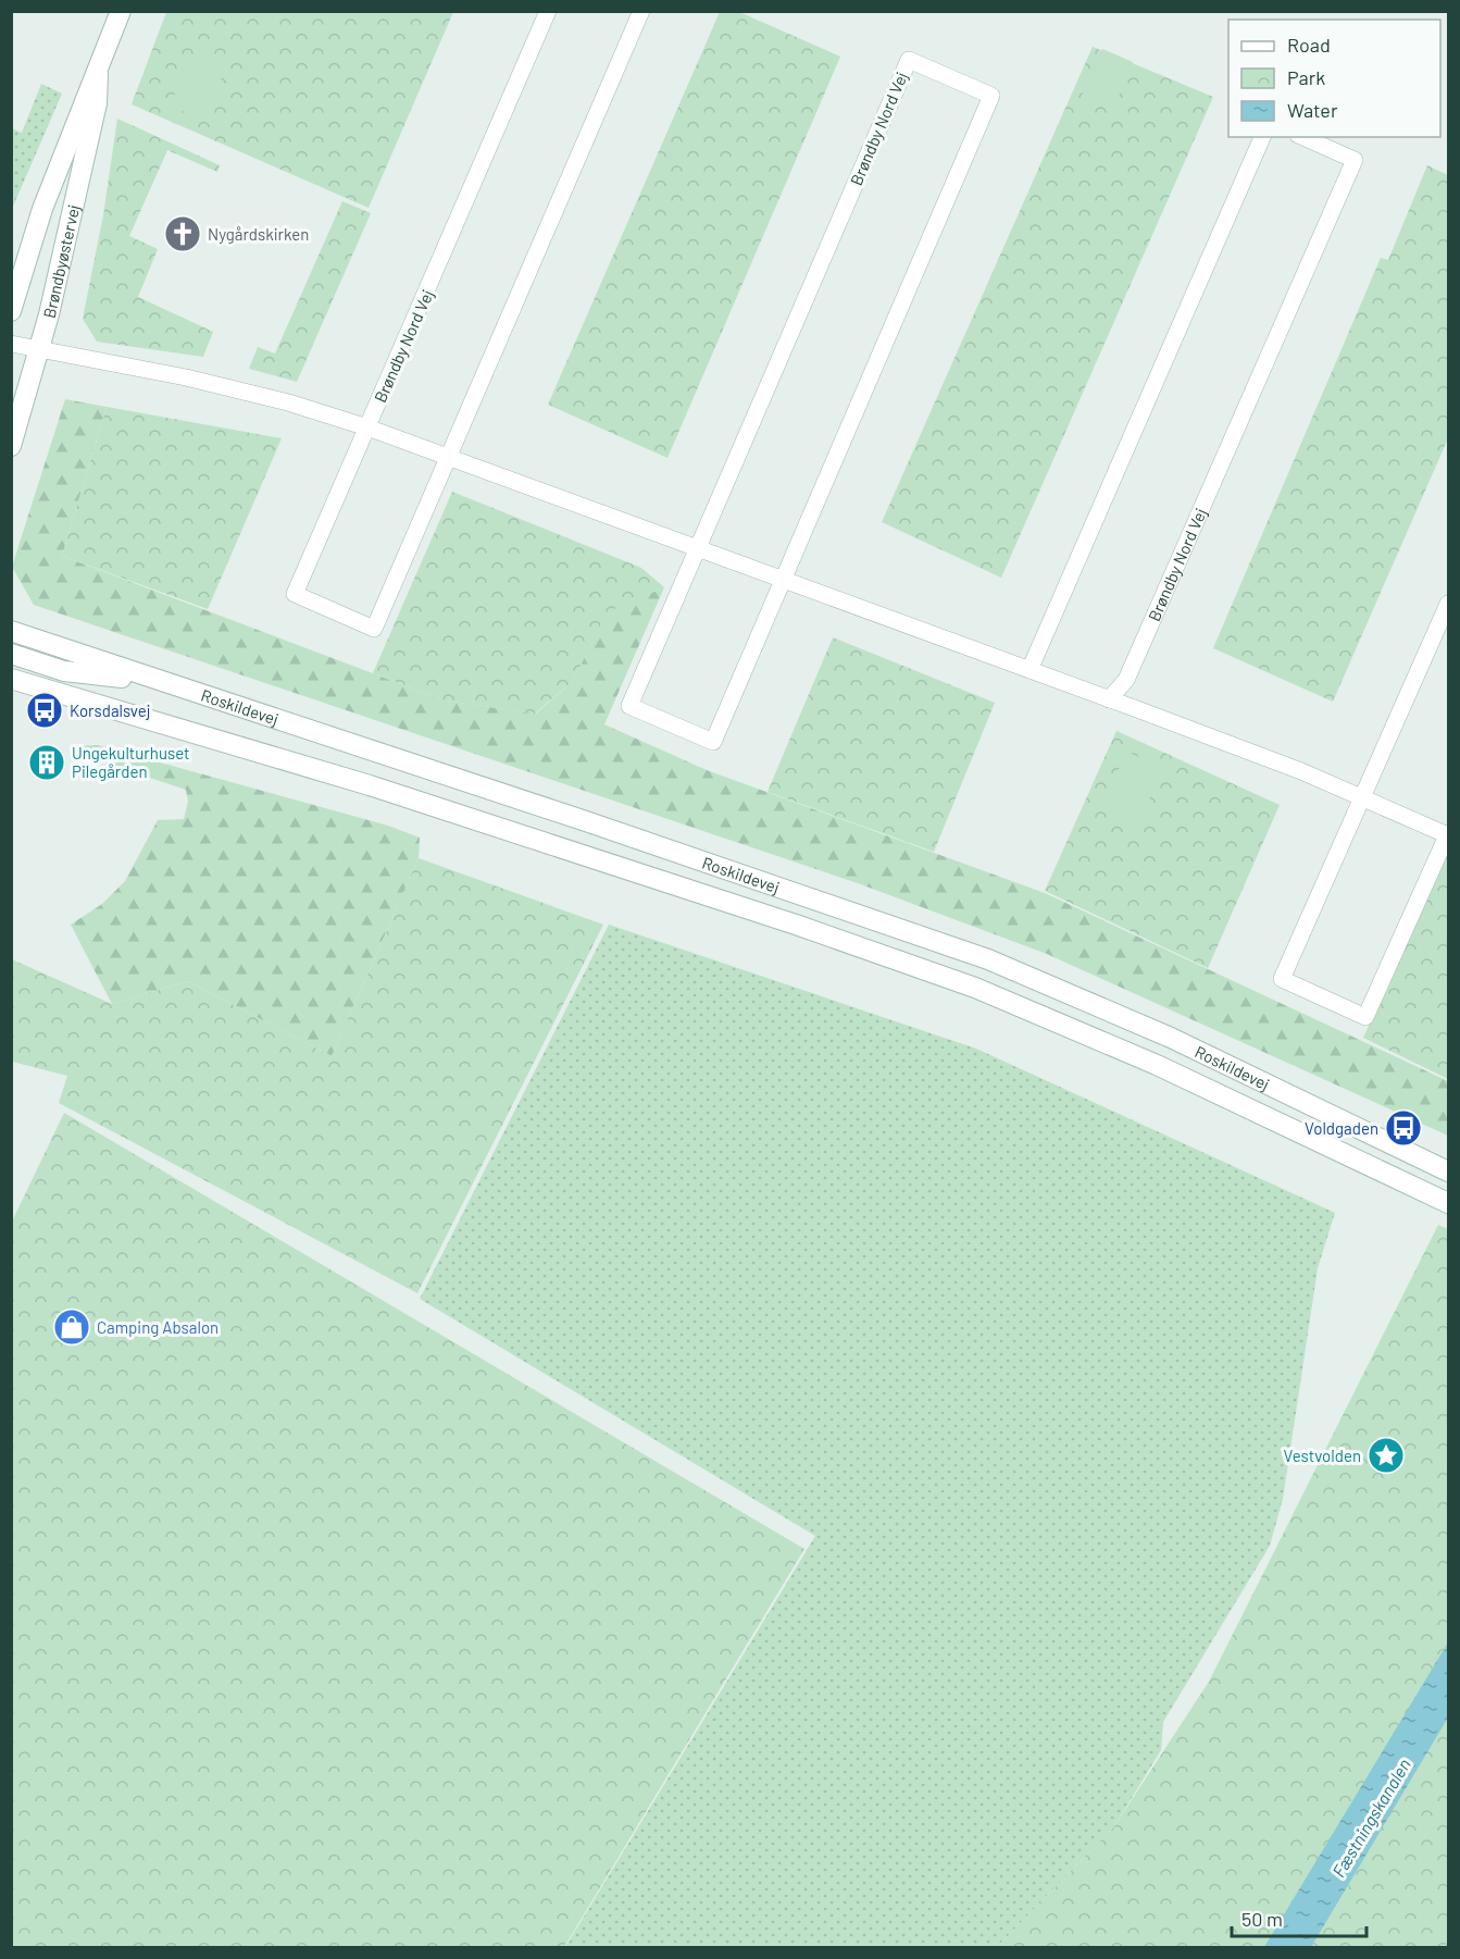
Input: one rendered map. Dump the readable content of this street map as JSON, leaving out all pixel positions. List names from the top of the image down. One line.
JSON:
{"streets":{"main road":["Brøndbyøstervej","Roskildevej"],"street":["Brøndby Nord Vej"]},"water":["Fæstningskanalen"],"places":{"church":["Nygårdskirken"],"bus stop":["Korsdalsvej","Voldgaden"],"building":["Ungekulturhuset Pilegården"],"shop":["Camping Absalon"],"place":["Vestvolden"]},"legend":["Road","Park","Water"],"scale_bar":"50 m"}
